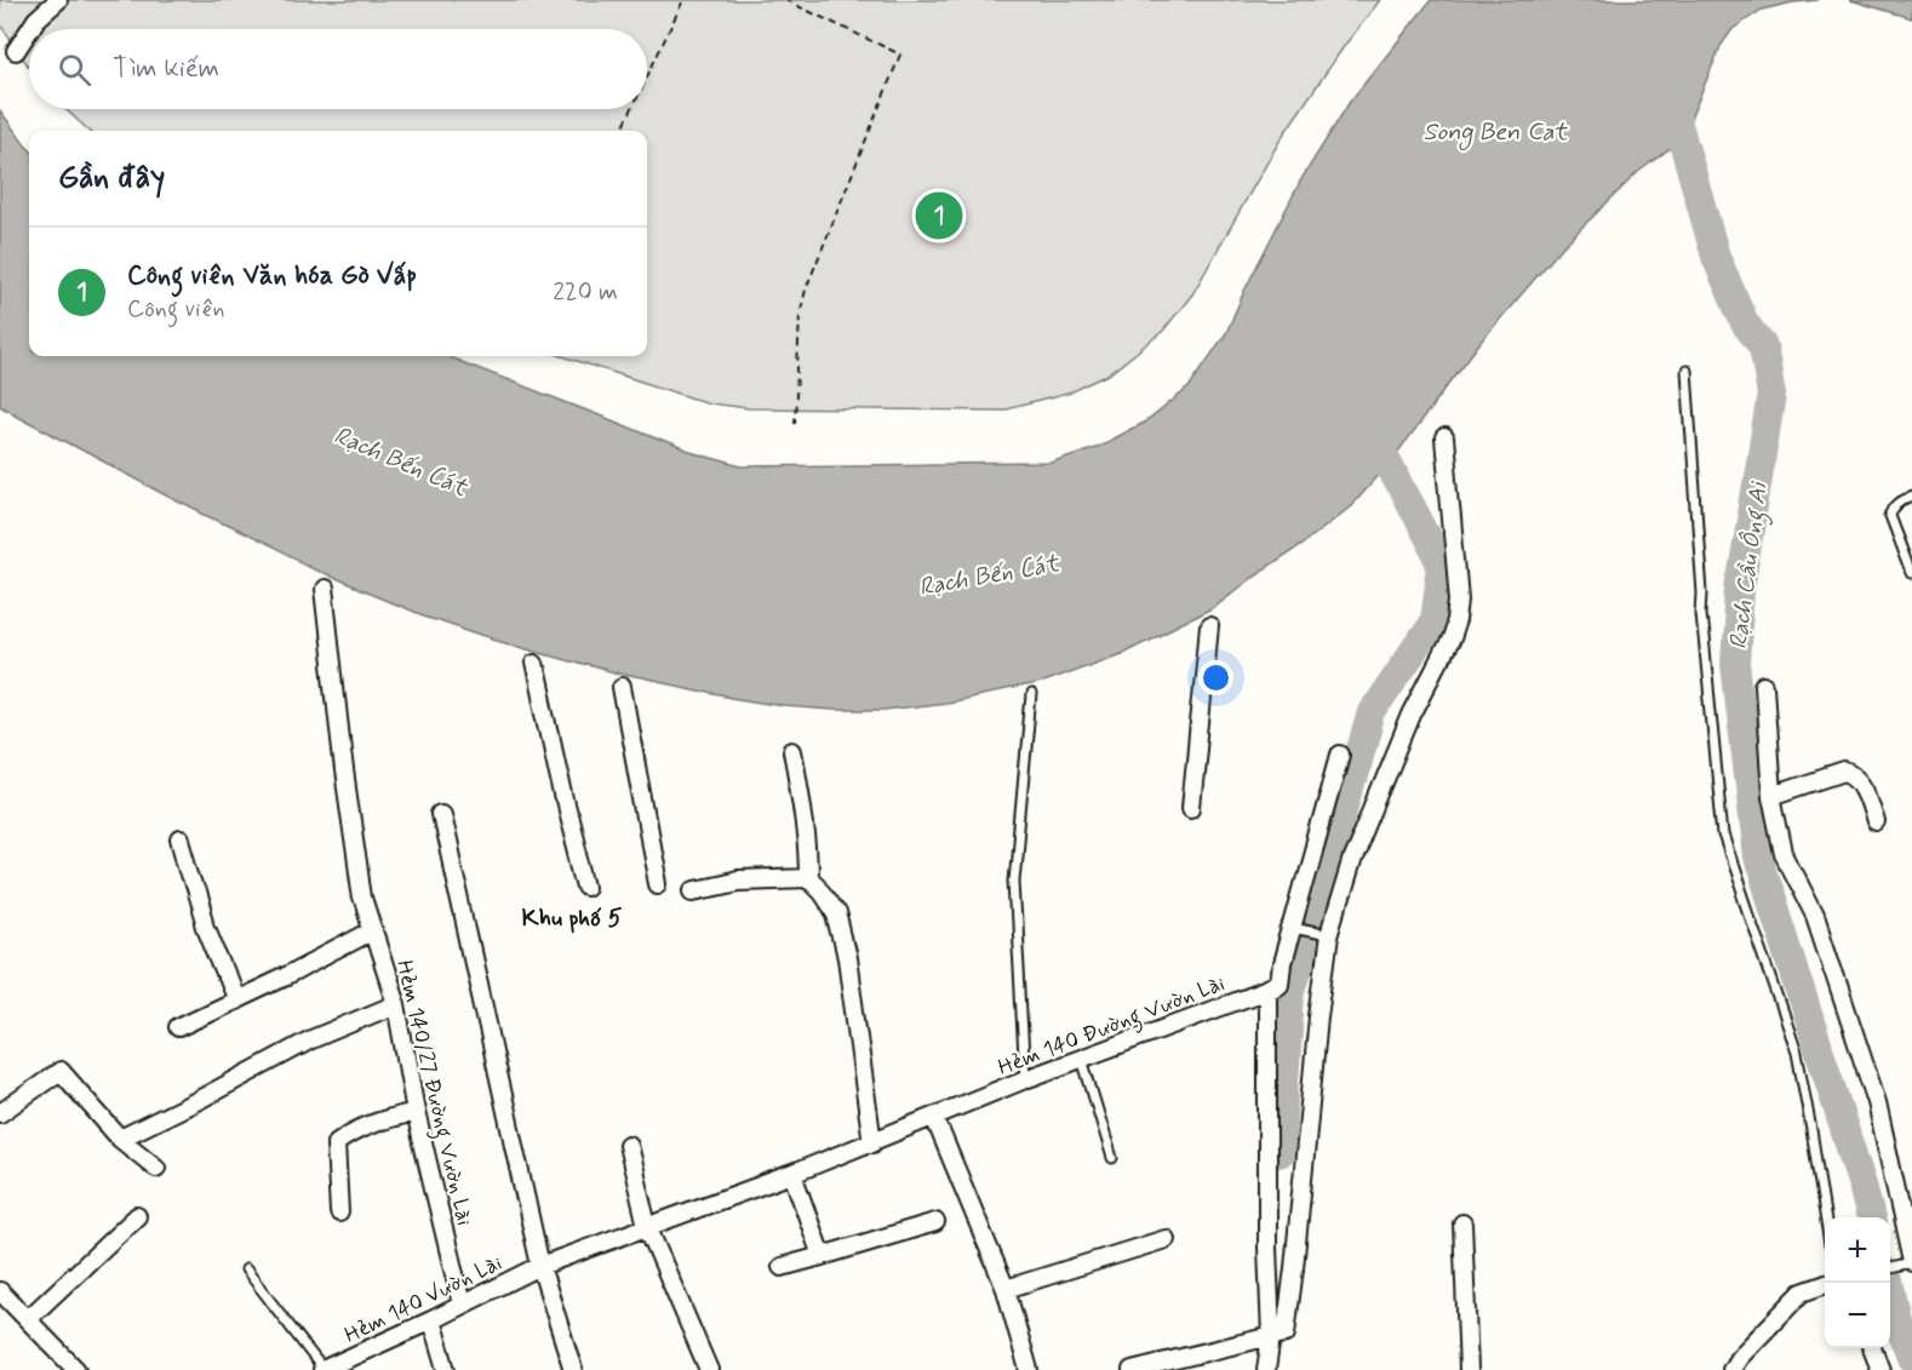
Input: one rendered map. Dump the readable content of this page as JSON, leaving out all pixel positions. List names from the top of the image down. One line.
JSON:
{"streets":{"street":["Hẻm 140 Đường Vườn Lài","Hẻm 140/27 Đường Vườn Lài","Hẻm 140 Vườn Lài"]},"crossings":[["Hẻm 140 Đường Vườn Lài","Hẻm 140 Vườn Lài"],["Hẻm 140/27 Đường Vườn Lài","Hẻm 140 Vườn Lài"]],"districts":["Khu phố 5"],"water":["Song Ben Cat","Rạch Bến Cát","Rạch Cầu Ông Ai"],"page":{"search":"Tìm kiếm","heading":"Gần đây","pins":"1","list":[{"mark":"1","name":"Công viên Văn hóa Gò Vấp","note":"Công viên","value":"220 m"}],"map_buttons":["+","−"]}}
